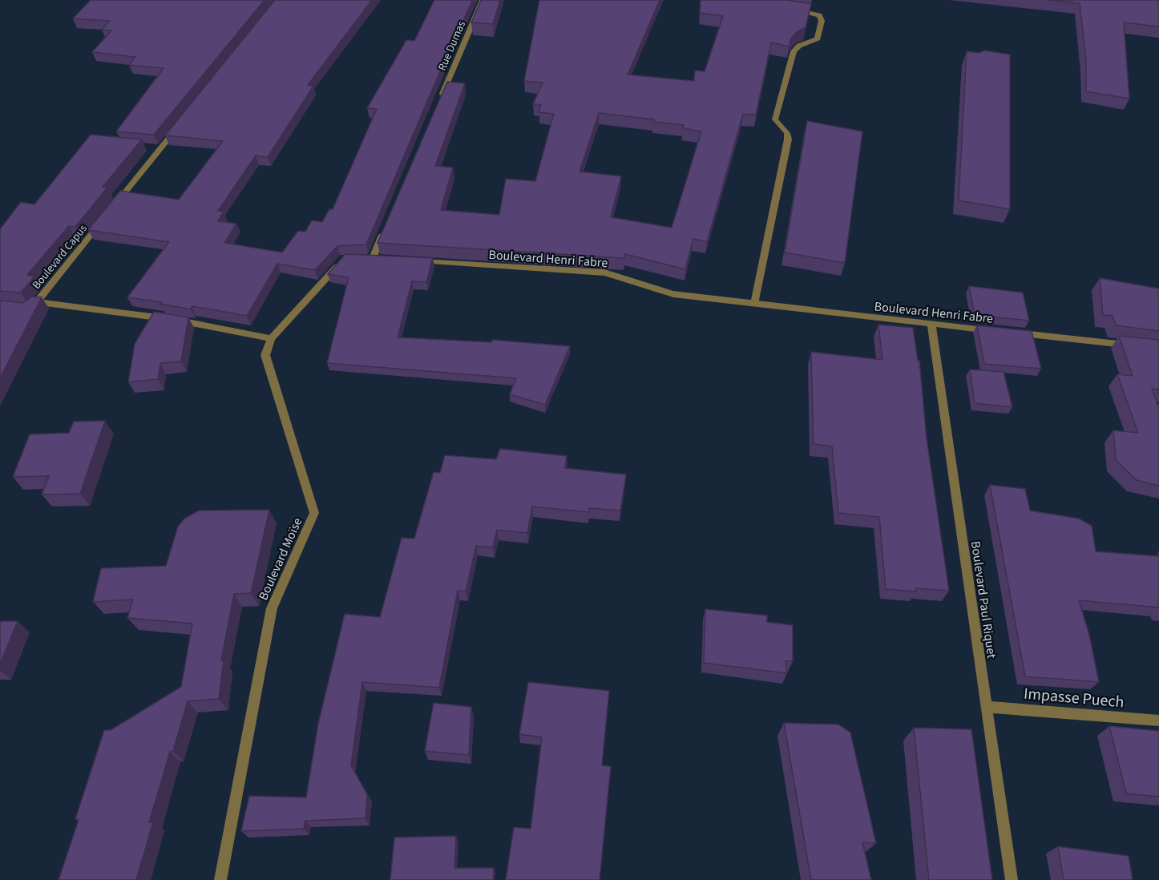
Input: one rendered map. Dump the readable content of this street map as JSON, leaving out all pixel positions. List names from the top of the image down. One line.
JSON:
{"streets":{"street":["Rue Dumas","Boulevard Capus","Boulevard Henri Fabre","Boulevard Moïse","Boulevard Paul Riquet","Impasse Puech"]},"crossings":[["Boulevard Henri Fabre","Boulevard Paul Riquet"],["Boulevard Paul Riquet","Impasse Puech"]]}
